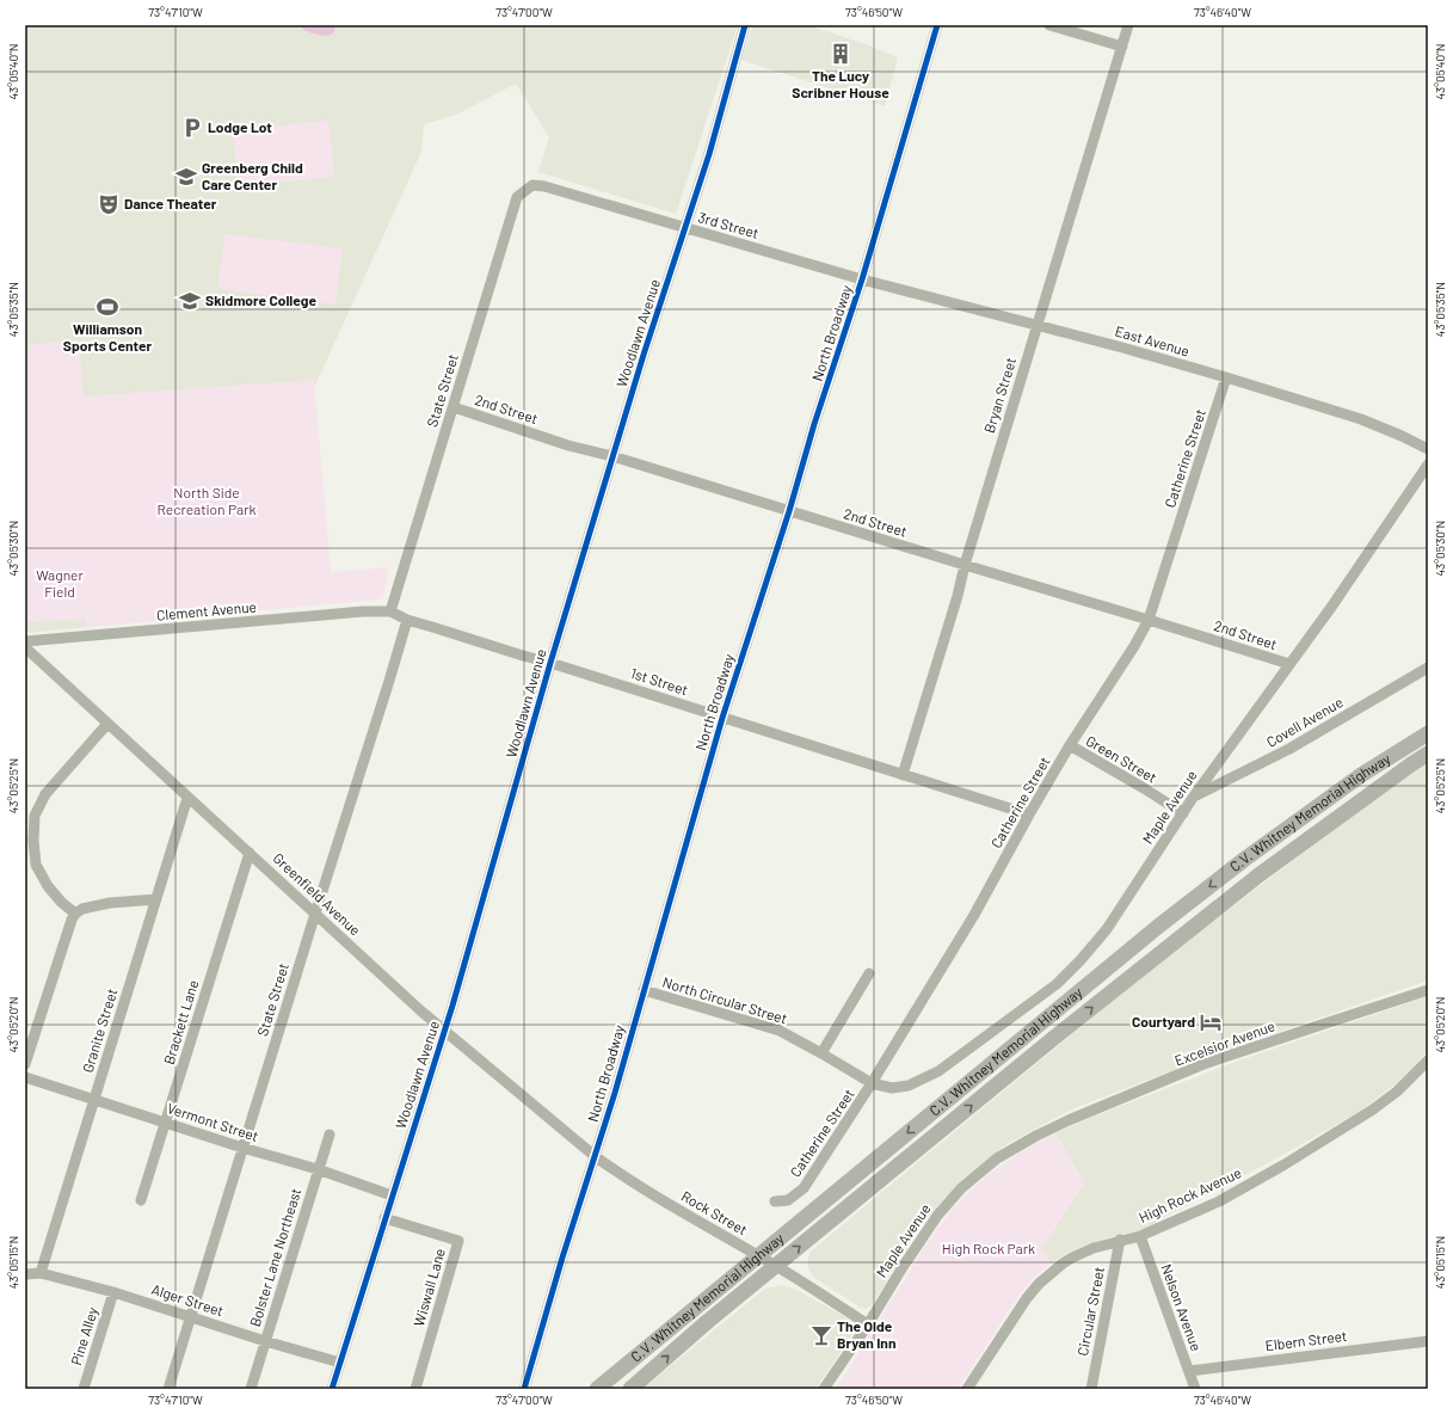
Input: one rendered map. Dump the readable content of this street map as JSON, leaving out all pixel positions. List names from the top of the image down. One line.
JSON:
{"streets":{"highway":["C.V. Whitney Memorial Highway"],"street":["3rd Street","Woodlawn Avenue","North Broadway","East Avenue","State Street","Bryan Street","2nd Street","Catherine Street","Clement Avenue","1st Street","Covell Avenue","Green Street","Maple Avenue","Greenfield Avenue","North Circular Street","Brackett Lane","Granite Street","Excelsior Avenue","Vermont Street","High Rock Avenue","Rock Street","Bolster Lane Northeast","Wiswall Lane","Alger Street","Nelson Avenue","Circular Street","Pine Alley","Elbern Street"]},"crossings":[["3rd Street","Woodlawn Avenue"],["3rd Street","North Broadway"],["3rd Street","East Avenue"],["3rd Street","State Street"],["Woodlawn Avenue","2nd Street"],["Woodlawn Avenue","1st Street"],["Woodlawn Avenue","Greenfield Avenue"],["Woodlawn Avenue","Vermont Street"],["Woodlawn Avenue","Wiswall Lane"],["Woodlawn Avenue","Alger Street"],["North Broadway","East Avenue"],["North Broadway","2nd Street"],["North Broadway","1st Street"],["North Broadway","Greenfield Avenue"],["North Broadway","North Circular Street"],["North Broadway","Rock Street"],["East Avenue","Bryan Street"],["East Avenue","Catherine Street"],["State Street","2nd Street"],["State Street","Clement Avenue"],["State Street","1st Street"],["State Street","Greenfield Avenue"],["State Street","Vermont Street"],["State Street","Alger Street"],["Bryan Street","2nd Street"],["Bryan Street","1st Street"],["2nd Street","Catherine Street"],["2nd Street","Maple Avenue"],["Catherine Street","1st Street"],["Catherine Street","Green Street"],["Catherine Street","Maple Avenue"],["Catherine Street","North Circular Street"],["Clement Avenue","1st Street"],["Covell Avenue","Maple Avenue"],["Green Street","Maple Avenue"],["Maple Avenue","North Circular Street"],["Maple Avenue","Excelsior Avenue"],["Maple Avenue","Rock Street"],["C.V. Whitney Memorial Highway","Rock Street"],["Greenfield Avenue","Brackett Lane"],["Greenfield Avenue","Granite Street"],["Greenfield Avenue","Rock Street"],["Brackett Lane","Vermont Street"],["Granite Street","Vermont Street"],["Granite Street","Alger Street"],["Vermont Street","Bolster Lane Northeast"],["High Rock Avenue","Nelson Avenue"],["High Rock Avenue","Circular Street"],["Bolster Lane Northeast","Alger Street"],["Alger Street","Pine Alley"],["Nelson Avenue","Elbern Street"]],"parks":["North Side Recreation Park","Wagner Field","High Rock Park"],"places":{"building":["The Lucy Scribner House"],"parking":["Lodge Lot"],"school or university":["Greenberg Child Care Center","Skidmore College"],"theatre":["Dance Theater"],"sports":["Williamson Sports Center"],"hotel":["Courtyard"],"bar":["The Olde Bryan Inn"]},"coordinates":["73°47'10\"W","73°47'00\"W","73°46'50\"W","73°46'40\"W","43°05'40\"N","43°05'35\"N","43°05'30\"N","43°05'25\"N","43°05'20\"N","43°05'15\"N"]}
